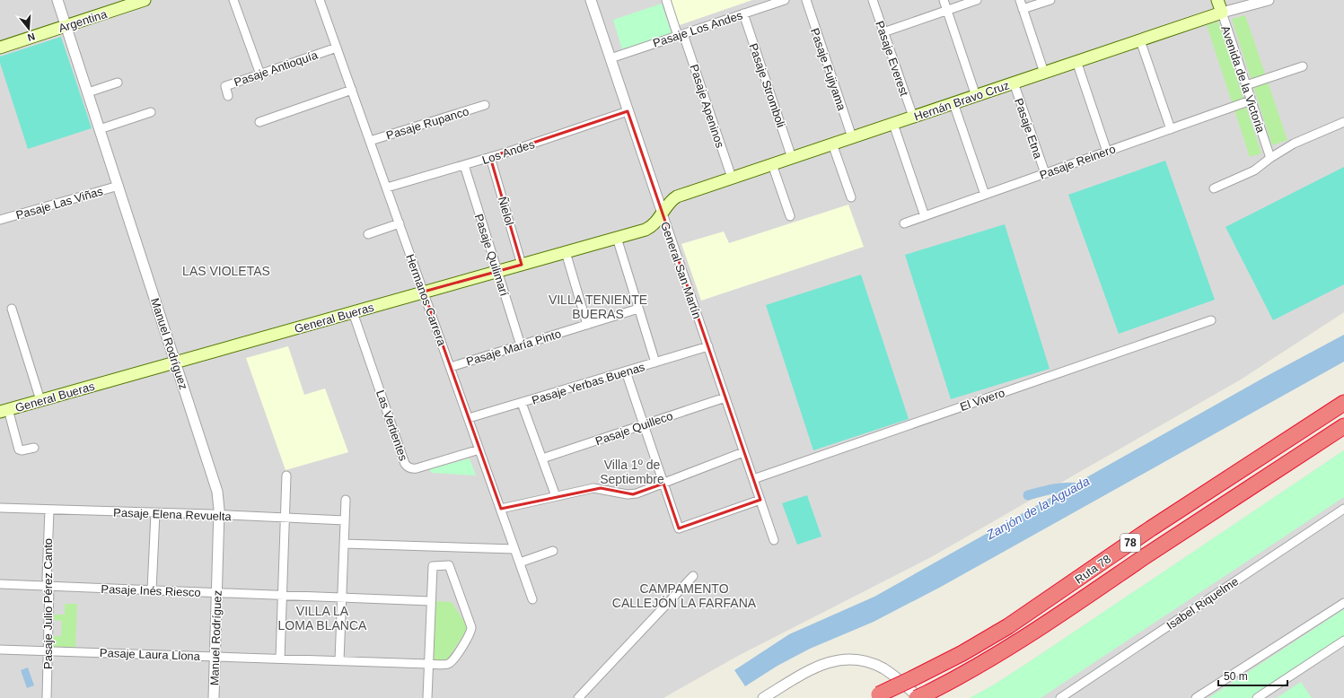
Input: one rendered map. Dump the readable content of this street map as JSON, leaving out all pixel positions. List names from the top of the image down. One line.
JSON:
{"streets":{"highway":["78","Ruta 78"],"main road":["Argentina","Avenida de la Victoria","Hernán Bravo Cruz","General Bueras"],"street":["Pasaje Los Andes","Pasaje Everest","Pasaje Antioquía","Pasaje Fujiyama","Pasaje Stromboli","Pasaje Apeninos","Pasaje Rupanco","Pasaje Etna","Los Andes","Pasaje Reinero","Pasaje Las Viñas","Ñielol","Pasaje Quilimarí","General San Martín","Hermanos Carrera","Manuel Rodríguez","Pasaje María Pinto","Pasaje Yerbas Buenas","El Vivero","Las Vertientes","Pasaje Quilleco","Pasaje Elena Revuelta","Pasaje Inés Riesco","Isabel Riquelme","Pasaje Julio Pérez Canto","Pasaje Laura Llona"]},"crossings":[["Argentina","Manuel Rodríguez"],["Pasaje Los Andes","Pasaje Stromboli"],["Pasaje Los Andes","Pasaje Apeninos"],["Pasaje Los Andes","General San Martín"],["Pasaje Everest","Hernán Bravo Cruz"],["Pasaje Antioquía","Hermanos Carrera"],["Pasaje Fujiyama","Hernán Bravo Cruz"],["Avenida de la Victoria","Hernán Bravo Cruz"],["Avenida de la Victoria","Pasaje Reinero"],["Pasaje Stromboli","Hernán Bravo Cruz"],["Hernán Bravo Cruz","Pasaje Apeninos"],["Hernán Bravo Cruz","Pasaje Etna"],["Hernán Bravo Cruz","General San Martín"],["Hernán Bravo Cruz","General Bueras"],["Pasaje Rupanco","Hermanos Carrera"],["Pasaje Etna","Pasaje Reinero"],["Los Andes","Ñielol"],["Los Andes","Pasaje Quilimarí"],["Los Andes","General San Martín"],["Los Andes","Hermanos Carrera"],["Pasaje Las Viñas","Manuel Rodríguez"],["Ñielol","General Bueras"],["Pasaje Quilimarí","General Bueras"],["Pasaje Quilimarí","Pasaje María Pinto"],["General San Martín","General Bueras"],["General San Martín","Pasaje Yerbas Buenas"],["General San Martín","El Vivero"],["General San Martín","Pasaje Quilleco"],["Hermanos Carrera","General Bueras"],["Hermanos Carrera","Pasaje María Pinto"],["Hermanos Carrera","Pasaje Yerbas Buenas"],["Hermanos Carrera","Las Vertientes"],["General Bueras","Manuel Rodríguez"],["General Bueras","Las Vertientes"],["Manuel Rodríguez","Pasaje Elena Revuelta"],["Manuel Rodríguez","Pasaje Inés Riesco"],["Manuel Rodríguez","Pasaje Laura Llona"],["Pasaje Elena Revuelta","Pasaje Julio Pérez Canto"],["Pasaje Inés Riesco","Pasaje Julio Pérez Canto"],["Pasaje Inés Riesco","Pasaje Laura Llona"],["Pasaje Julio Pérez Canto","Pasaje Laura Llona"]],"districts":["LAS VIOLETAS","VILLA TENIENTE BUERAS","Villa 1º de Septiembre","CAMPAMENTO CALLEJÓN LA FARFANA","VILLA LA LOMA BLANCA"],"water":["Zanjón de la Aguada"],"scale_bar":"50 m","north":"bottom"}
